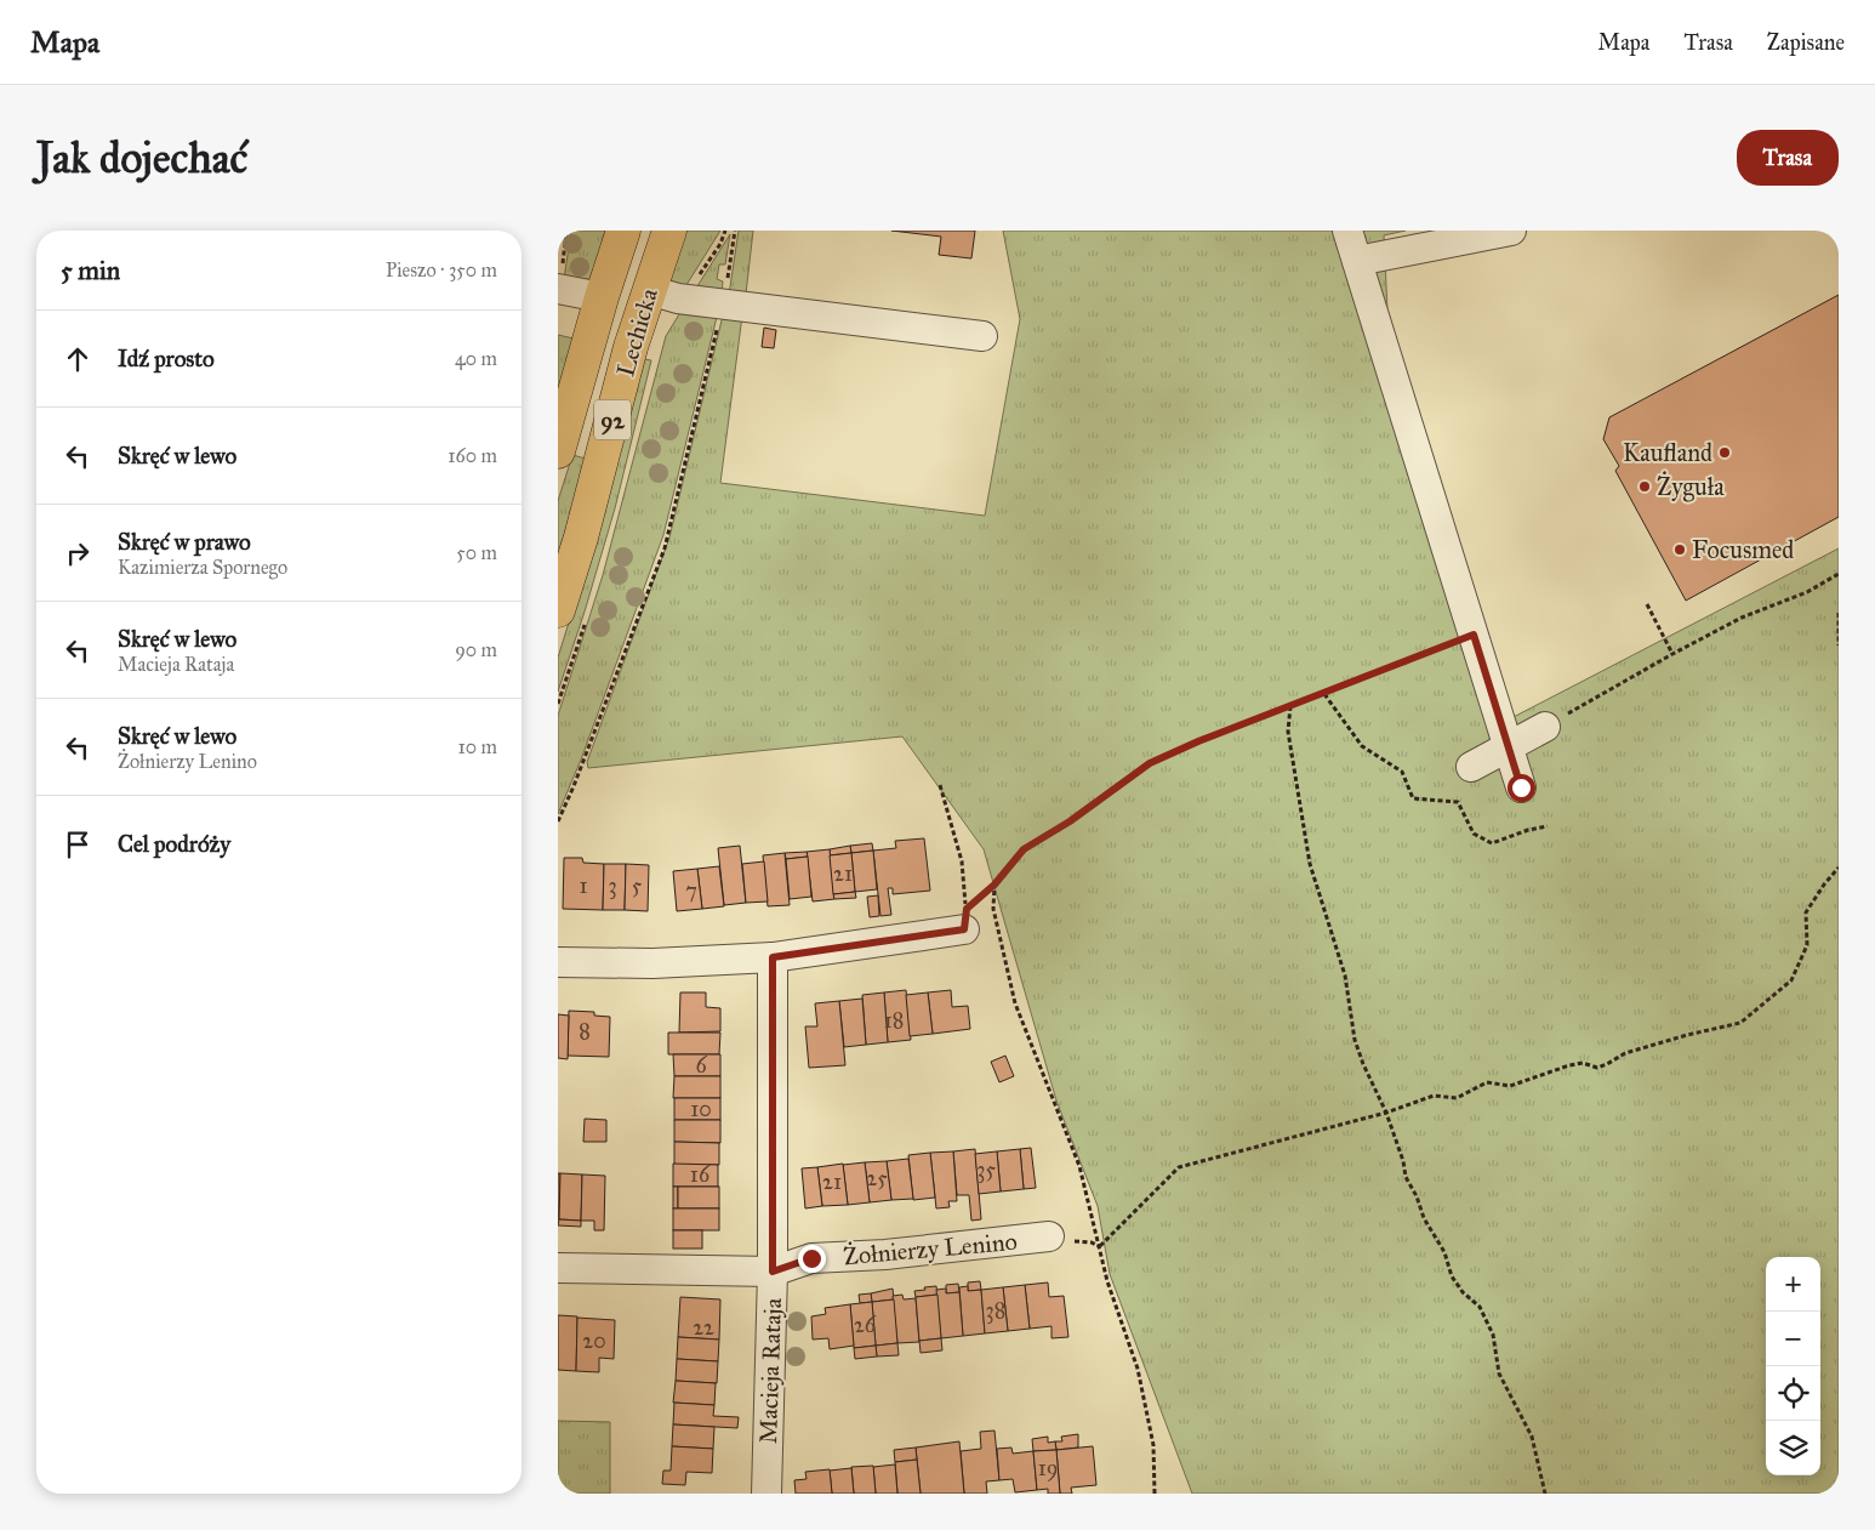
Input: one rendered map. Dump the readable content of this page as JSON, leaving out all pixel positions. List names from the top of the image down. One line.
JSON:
{"streets":{"main road":["Lechicka","92"],"street":["Żołnierzy Lenino","Macieja Rataja"]},"crossings":[["Żołnierzy Lenino","Macieja Rataja"]],"places":["Kaufland","Żyguła","Focusmed"],"house_numbers":["21","1","3","5","7","18","8","6","10","35","16","25","21","38","26","22","20","19"],"page":{"header":"Mapa","nav":["Mapa","Trasa","Zapisane"],"buttons":"Trasa","title":"Jak dojechać","heading":["5 min","Pieszo · 350 m"],"list":[["Idź prosto","40 m"],["Skręć w lewo","160 m"],["Skręć w prawo","Kazimierza Spornego","50 m"],["Skręć w lewo","Macieja Rataja","90 m"],["Skręć w lewo","Żołnierzy Lenino","10 m"],"Cel podróży"],"map_buttons":["+","−"]}}
